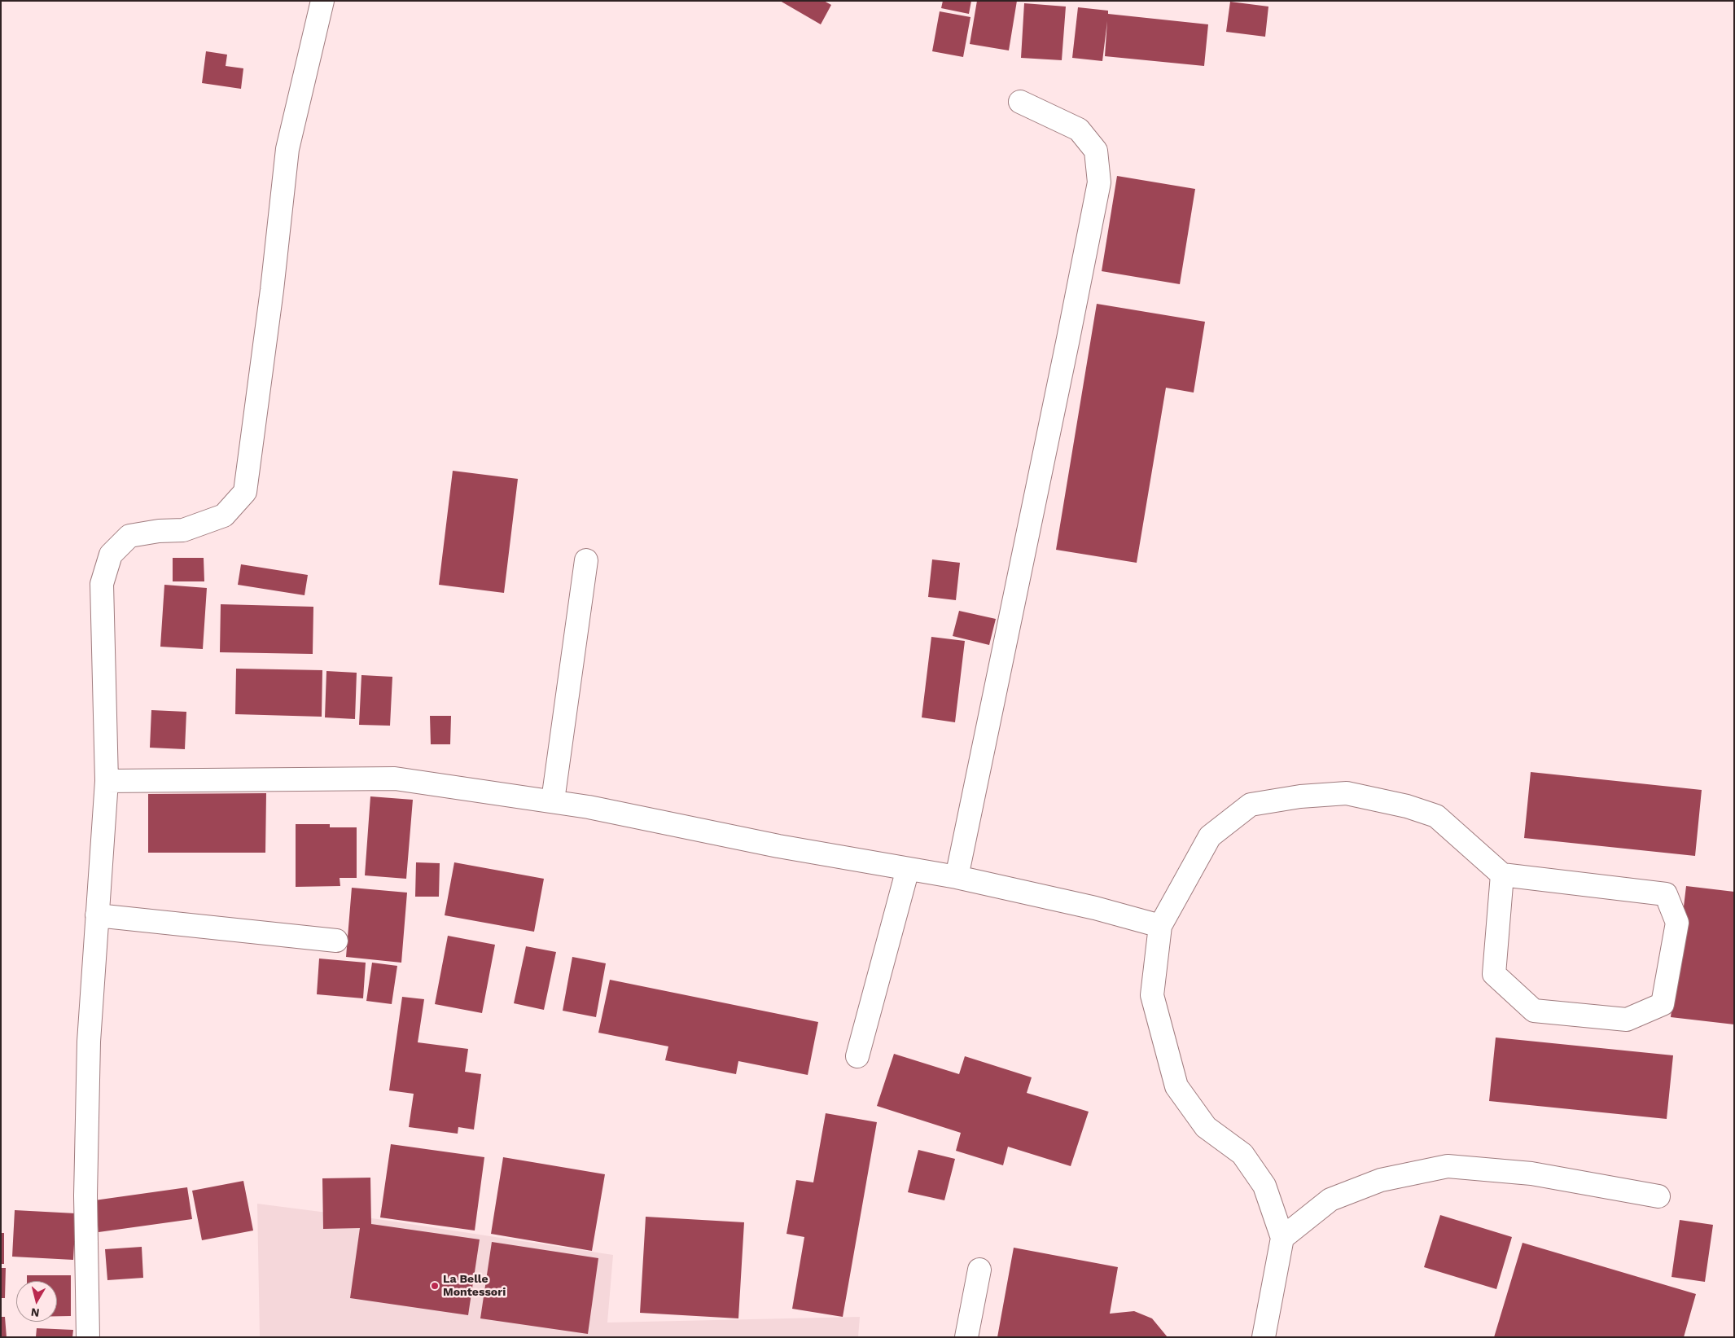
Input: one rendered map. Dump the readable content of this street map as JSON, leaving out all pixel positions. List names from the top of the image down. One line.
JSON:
{"places":["La Belle Montessori"],"north":"bottom"}
